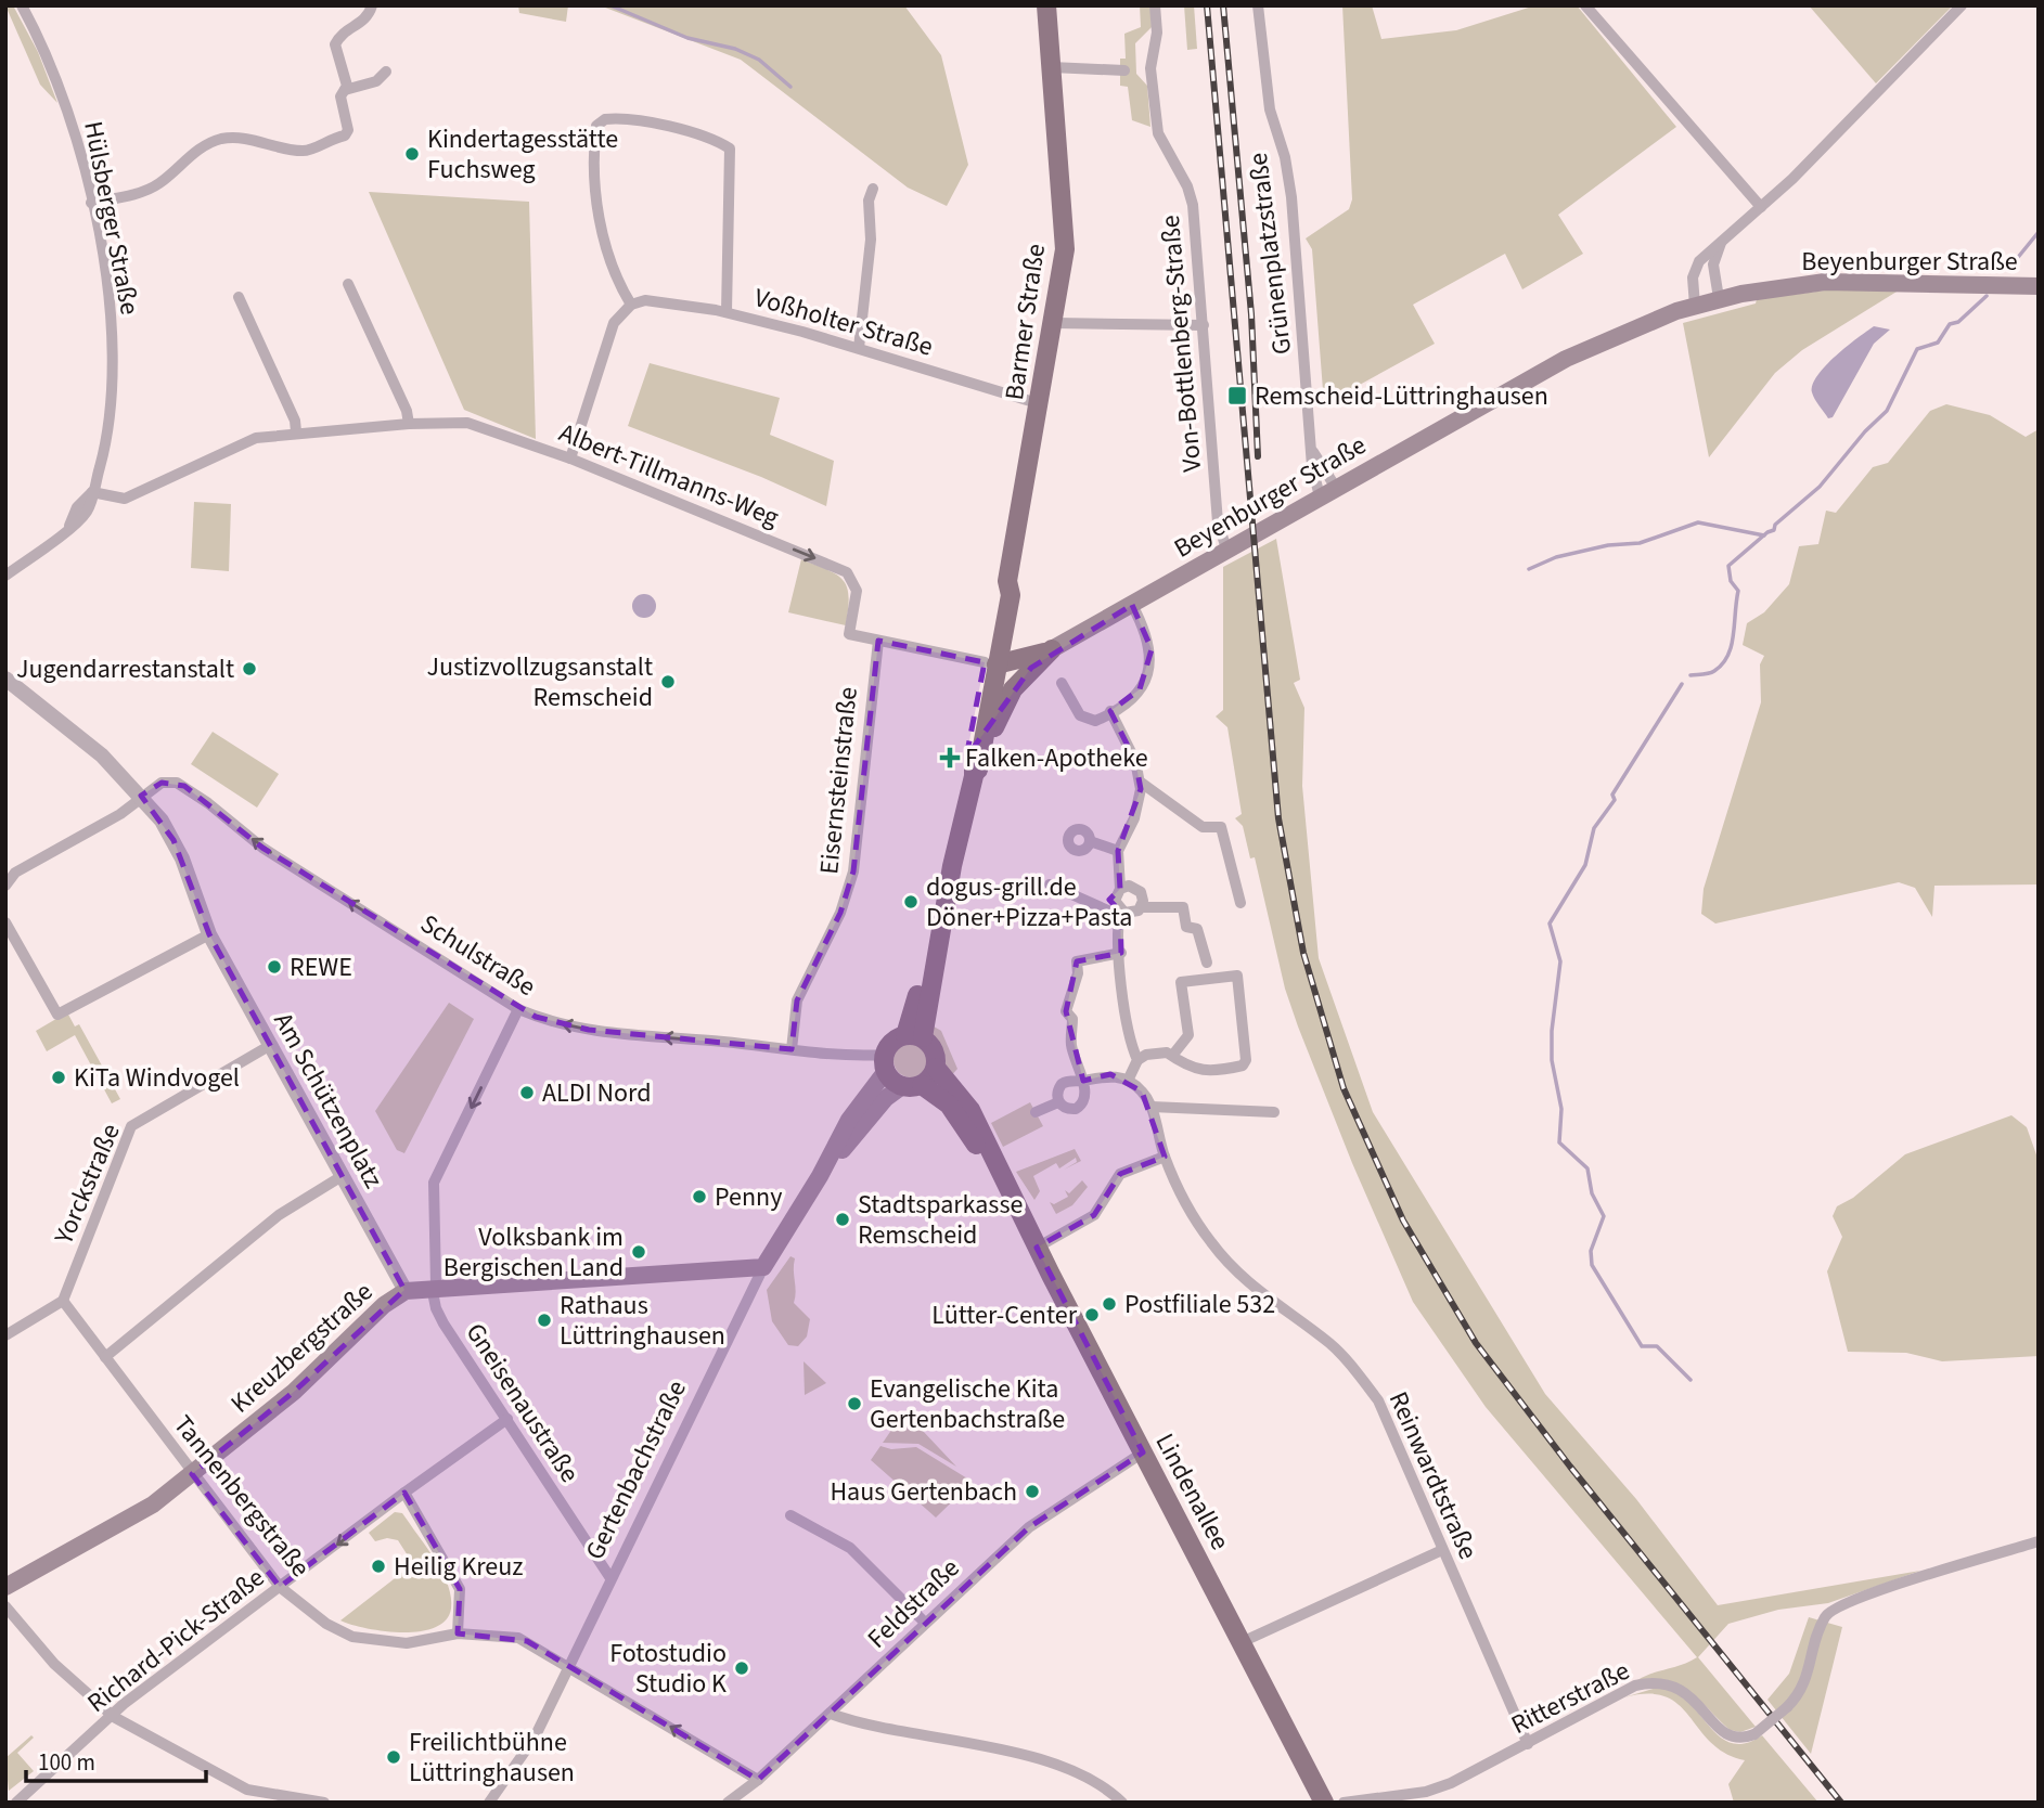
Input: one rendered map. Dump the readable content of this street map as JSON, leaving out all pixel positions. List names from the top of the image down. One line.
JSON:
{"streets":{"main road":["Beyenburger Straße","Barmer Straße","Kreuzbergstraße","Gertenbachstraße","Lindenallee"],"street":["Hülsberger Straße","Grünenplatzstraße","Voßholter Straße","Von-Bottlenberg-Straße","Albert-Tillmanns-Weg","Eisernsteinstraße","Schulstraße","Am Schützenplatz","Yorckstraße","Gneisenaustraße","Reinwardtstraße","Tannenbergstraße","Feldstraße","Richard-Pick-Straße","Ritterstraße"]},"crossings":[["Hülsberger Straße","Albert-Tillmanns-Weg"],["Grünenplatzstraße","Beyenburger Straße"],["Beyenburger Straße","Von-Bottlenberg-Straße"],["Voßholter Straße","Barmer Straße"],["Barmer Straße","Schulstraße"],["Barmer Straße","Gertenbachstraße"],["Barmer Straße","Lindenallee"],["Albert-Tillmanns-Weg","Eisernsteinstraße"],["Eisernsteinstraße","Schulstraße"],["Schulstraße","Am Schützenplatz"],["Schulstraße","Gneisenaustraße"],["Schulstraße","Gertenbachstraße"],["Schulstraße","Lindenallee"],["Am Schützenplatz","Yorckstraße"],["Am Schützenplatz","Kreuzbergstraße"],["Yorckstraße","Tannenbergstraße"],["Kreuzbergstraße","Gneisenaustraße"],["Kreuzbergstraße","Gertenbachstraße"],["Kreuzbergstraße","Tannenbergstraße"],["Gneisenaustraße","Gertenbachstraße"],["Gneisenaustraße","Richard-Pick-Straße"],["Gertenbachstraße","Lindenallee"],["Gertenbachstraße","Tannenbergstraße"],["Reinwardtstraße","Ritterstraße"],["Lindenallee","Feldstraße"],["Tannenbergstraße","Feldstraße"],["Tannenbergstraße","Richard-Pick-Straße"]],"one_way":["Albert-Tillmanns-Weg","Schulstraße","Gneisenaustraße"],"places":{"other":["Kindertagesstätte Fuchsweg","Jugendarrestanstalt","Justizvollzugsanstalt Remscheid","dogus-grill.de Döner+Pizza+Pasta","REWE","KiTa Windvogel","ALDI Nord","Penny","Stadtsparkasse Remscheid","Volksbank im Bergischen Land","Postfiliale 532","Lütter-Center","Rathaus Lüttringhausen","Evangelische Kita Gertenbachstraße","Haus Gertenbach","Heilig Kreuz","Fotostudio Studio K","Freilichtbühne Lüttringhausen"],"transit":["Remscheid-Lüttringhausen"],"health":["Falken-Apotheke"]},"scale_bar":"100 m"}
